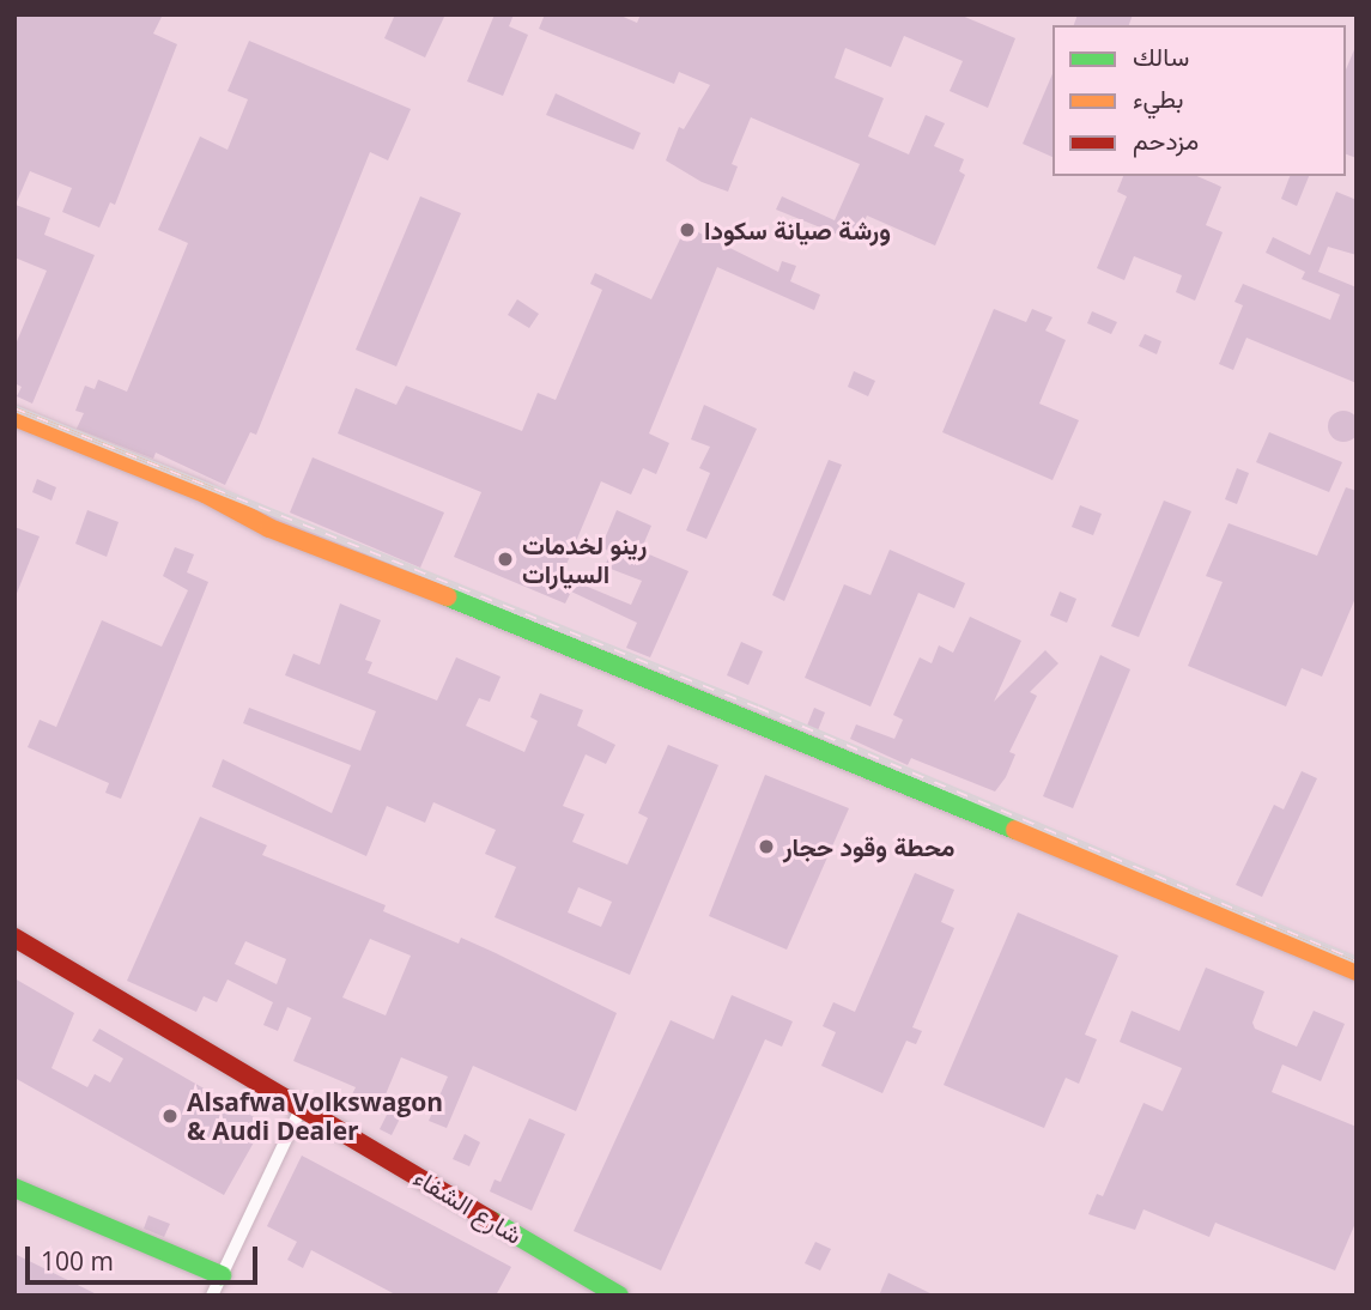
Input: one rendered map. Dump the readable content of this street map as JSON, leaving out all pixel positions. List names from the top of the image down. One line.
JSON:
{"streets":{"street":["شارع الشفاء"]},"places":["ورشة صيانة سكودا","رينو لخدمات السيارات","محطة وقود حجار","Alsafwa Volkswagon & Audi Dealer"],"legend":["سالك","بطيء","مزدحم"],"scale_bar":"100 m"}
